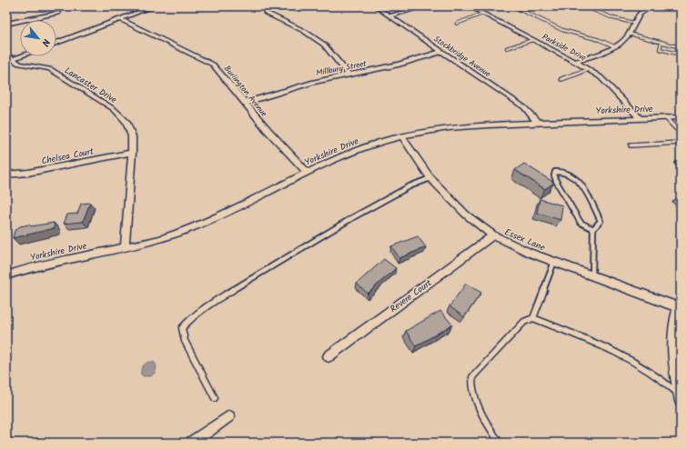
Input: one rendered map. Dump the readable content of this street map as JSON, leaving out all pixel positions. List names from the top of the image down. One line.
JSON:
{"streets":{"street":["Parkside Drive","Stockbridge Avenue","Millbury Street","Lancaster Drive","Burlington Avenue","Yorkshire Drive","Chelsea Court","Essex Lane","Revere Court"]},"crossings":[["Parkside Drive","Yorkshire Drive"],["Stockbridge Avenue","Millbury Street"],["Stockbridge Avenue","Yorkshire Drive"],["Millbury Street","Burlington Avenue"],["Lancaster Drive","Yorkshire Drive"],["Lancaster Drive","Chelsea Court"],["Burlington Avenue","Yorkshire Drive"],["Yorkshire Drive","Essex Lane"],["Essex Lane","Revere Court"]],"north":"bottom right"}
